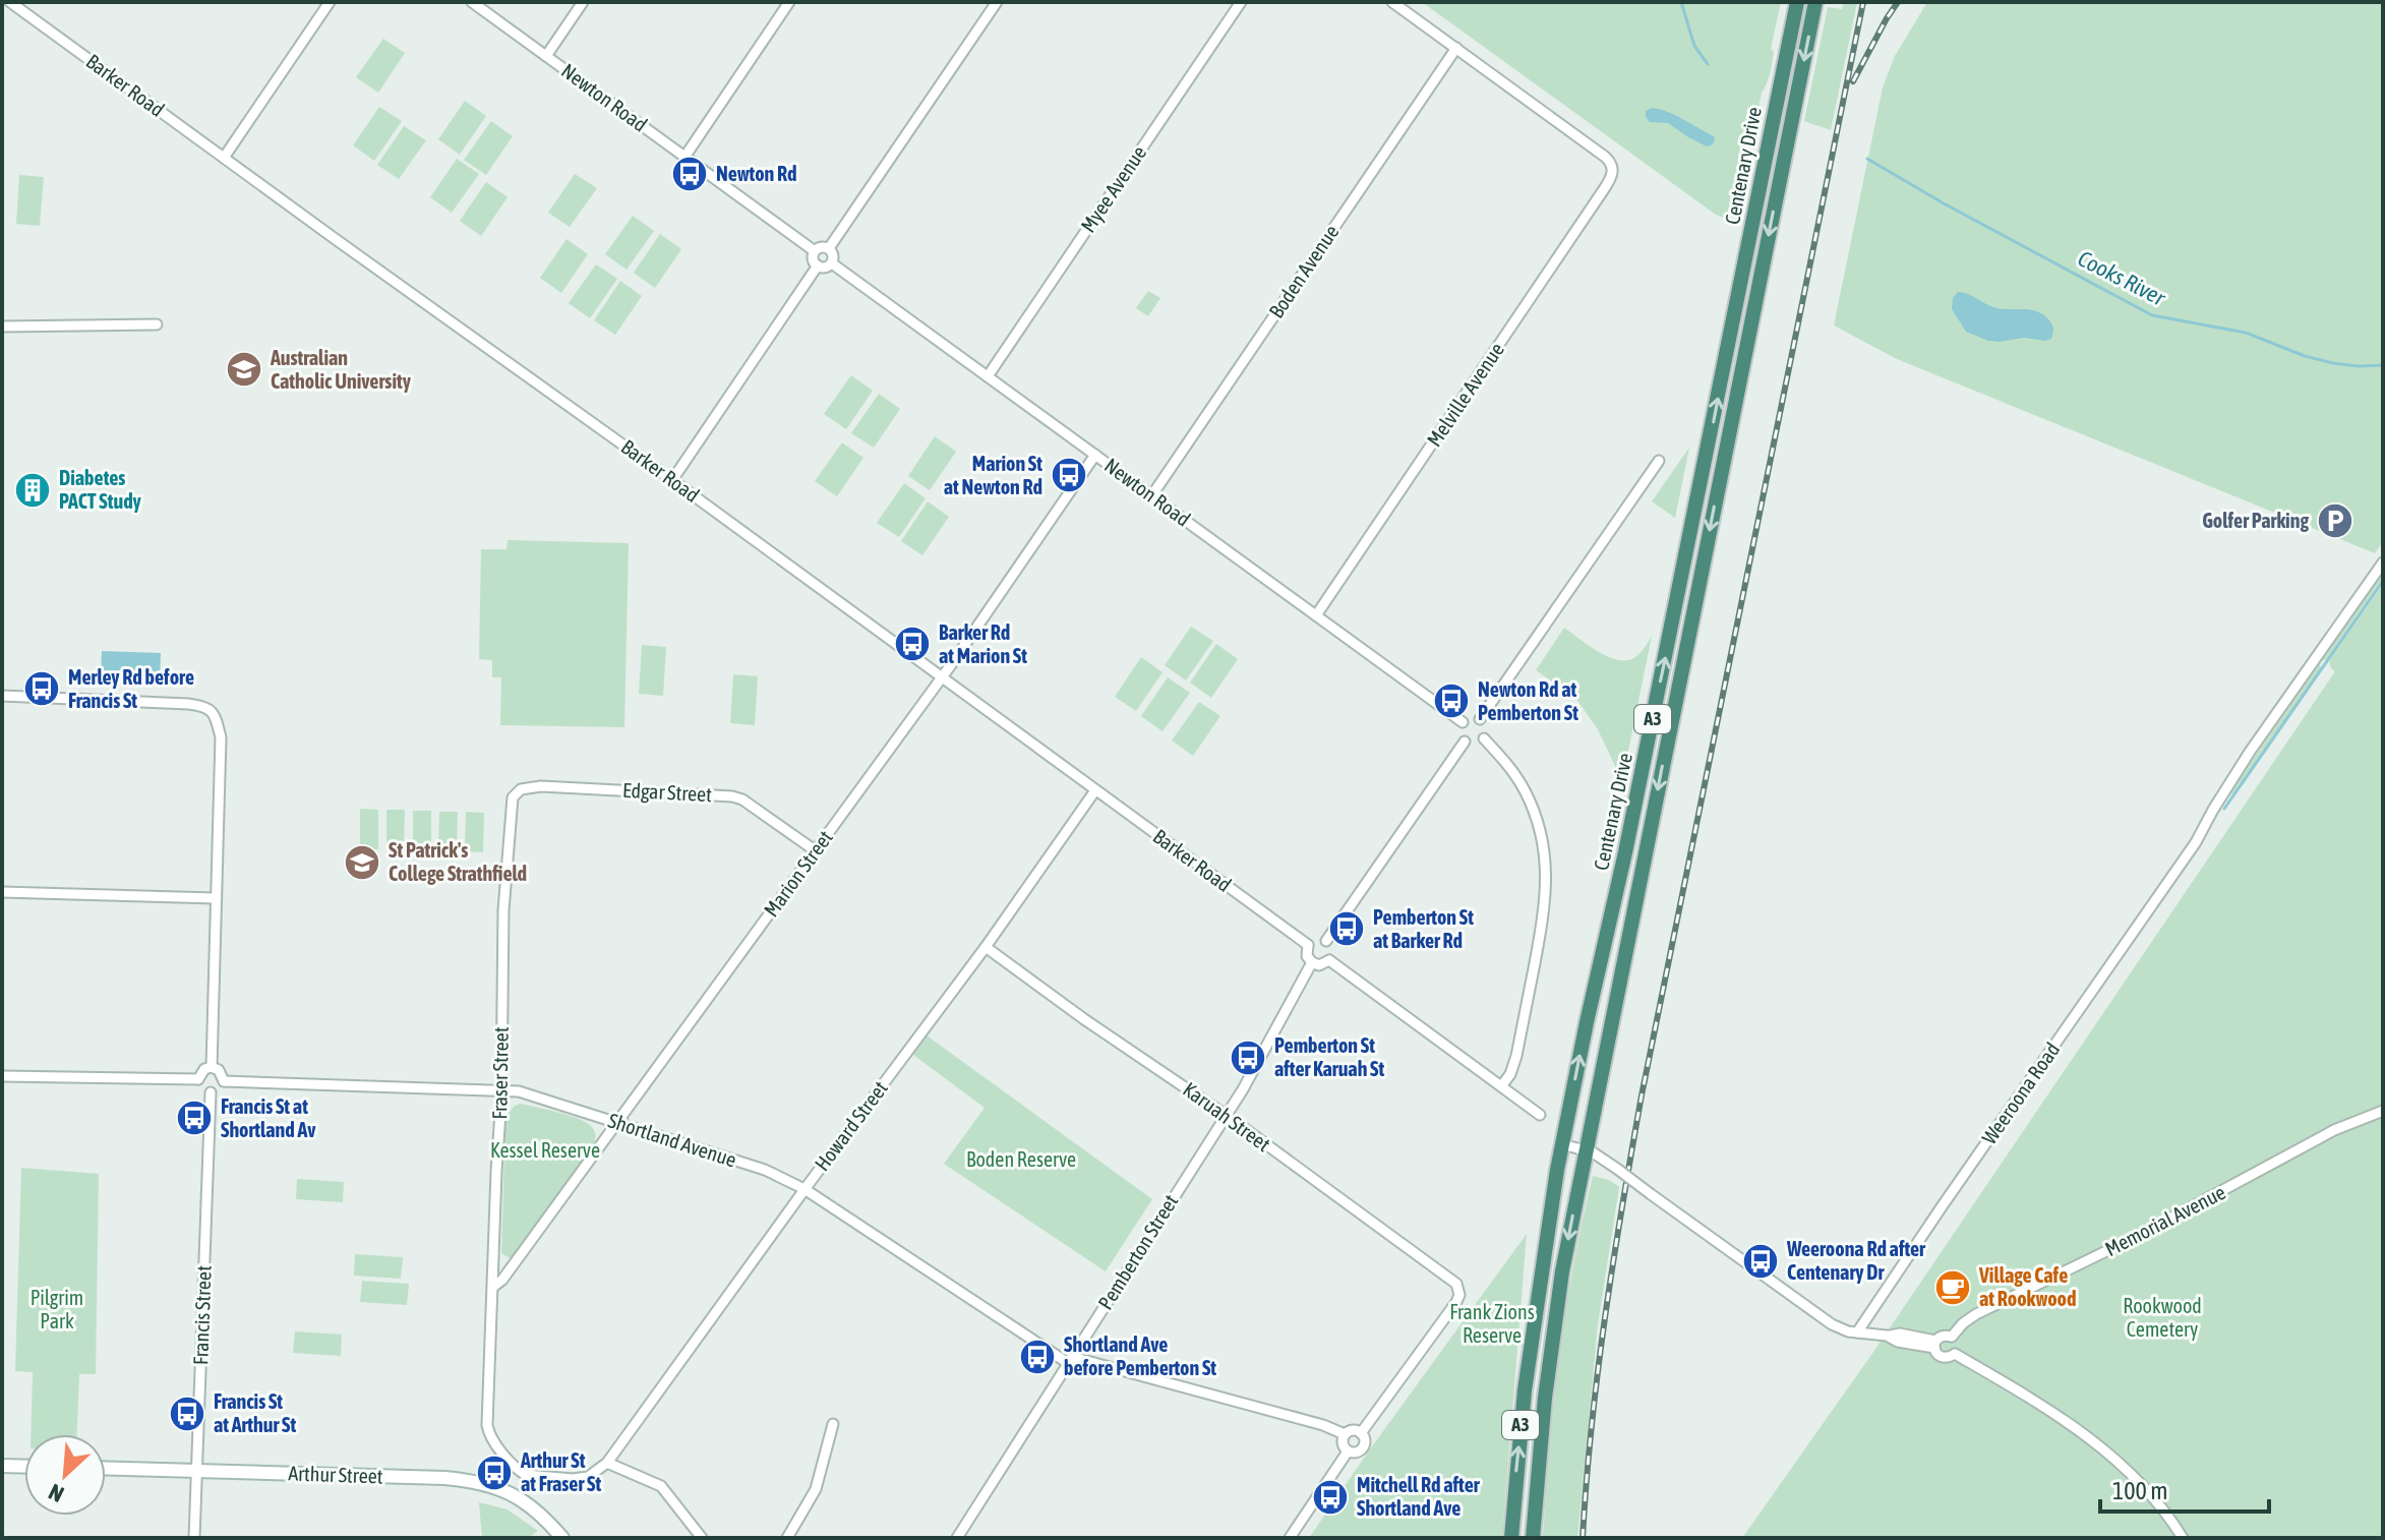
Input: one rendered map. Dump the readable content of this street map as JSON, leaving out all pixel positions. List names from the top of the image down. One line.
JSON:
{"streets":{"highway":["Centenary Drive","A3"],"main road":["Arthur Street"],"street":["Barker Road","Newton Road","Myee Avenue","Boden Avenue","Melville Avenue","Edgar Street","Marion Street","Fraser Street","Weeroona Road","Karuah Street","Howard Street","Shortland Avenue","Memorial Avenue","Pemberton Street","Francis Street"]},"crossings":[["Barker Road","Marion Street"],["Barker Road","Howard Street"],["Barker Road","Pemberton Street"],["Newton Road","Myee Avenue"],["Newton Road","Boden Avenue"],["Newton Road","Melville Avenue"],["Newton Road","Marion Street"],["Boden Avenue","Melville Avenue"],["Edgar Street","Marion Street"],["Edgar Street","Fraser Street"],["Marion Street","Fraser Street"],["Marion Street","Shortland Avenue"],["Fraser Street","Howard Street"],["Fraser Street","Shortland Avenue"],["Karuah Street","Howard Street"],["Karuah Street","Shortland Avenue"],["Karuah Street","Pemberton Street"],["Howard Street","Shortland Avenue"],["Shortland Avenue","Pemberton Street"],["Shortland Avenue","Francis Street"],["Francis Street","Arthur Street"]],"water":["Cooks River"],"parks":["Kessel Reserve","Boden Reserve","Pilgrim Park","Rookwood Cemetery","Frank Zions Reserve"],"places":{"bus stop":["Newton Rd","Marion St at Newton Rd","Barker Rd at Marion St","Merley Rd before Francis St","Newton Rd at Pemberton St","Pemberton St at Barker Rd","Pemberton St after Karuah St","Francis St at Shortland Av","Weeroona Rd after Centenary Dr","Shortland Ave before Pemberton St","Francis St at Arthur St","Arthur St at Fraser St","Mitchell Rd after Shortland Ave"],"school or university":["Australian Catholic University","St Patrick's College Strathfield"],"building":["Diabetes PACT Study"],"parking":["Golfer Parking"],"cafe":["Village Cafe at Rookwood"]},"scale_bar":"100 m","north":"bottom left"}
